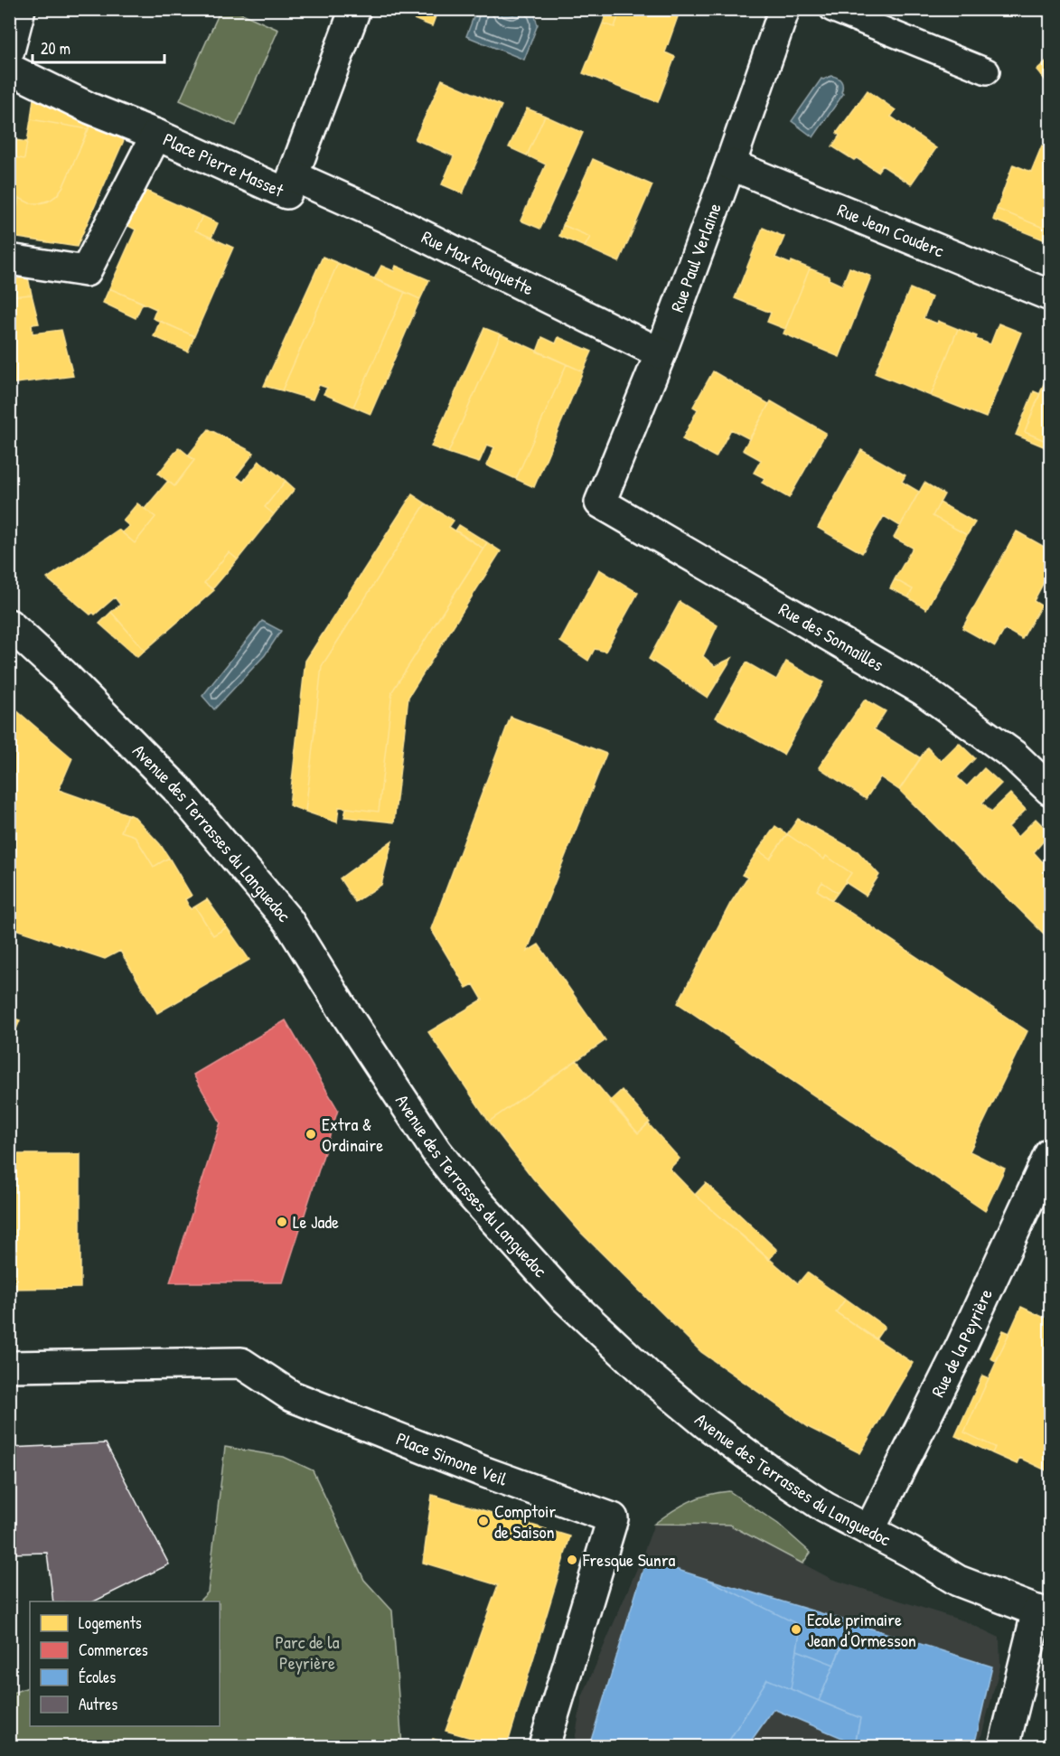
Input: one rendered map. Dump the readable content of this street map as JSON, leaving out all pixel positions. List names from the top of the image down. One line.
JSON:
{"streets":{"street":["Place Pierre Masset","Rue Jean Couderc","Rue Paul Verlaine","Rue Max Rouquette","Rue des Sonnailles","Avenue des Terrasses du Languedoc","Rue de la Peyrière","Place Simone Veil"]},"crossings":[["Place Pierre Masset","Rue Max Rouquette"],["Rue Jean Couderc","Rue Paul Verlaine"],["Rue Paul Verlaine","Rue Max Rouquette"],["Rue Paul Verlaine","Rue des Sonnailles"],["Avenue des Terrasses du Languedoc","Rue de la Peyrière"]],"parks":["Parc de la Peyrière"],"places":["Extra & Ordinaire","Le Jade","Comptoir de Saison","Fresque Sunra","Ecole primaire Jean d'Ormesson"],"legend":["Logements","Commerces","Écoles","Autres"],"scale_bar":"20 m"}
